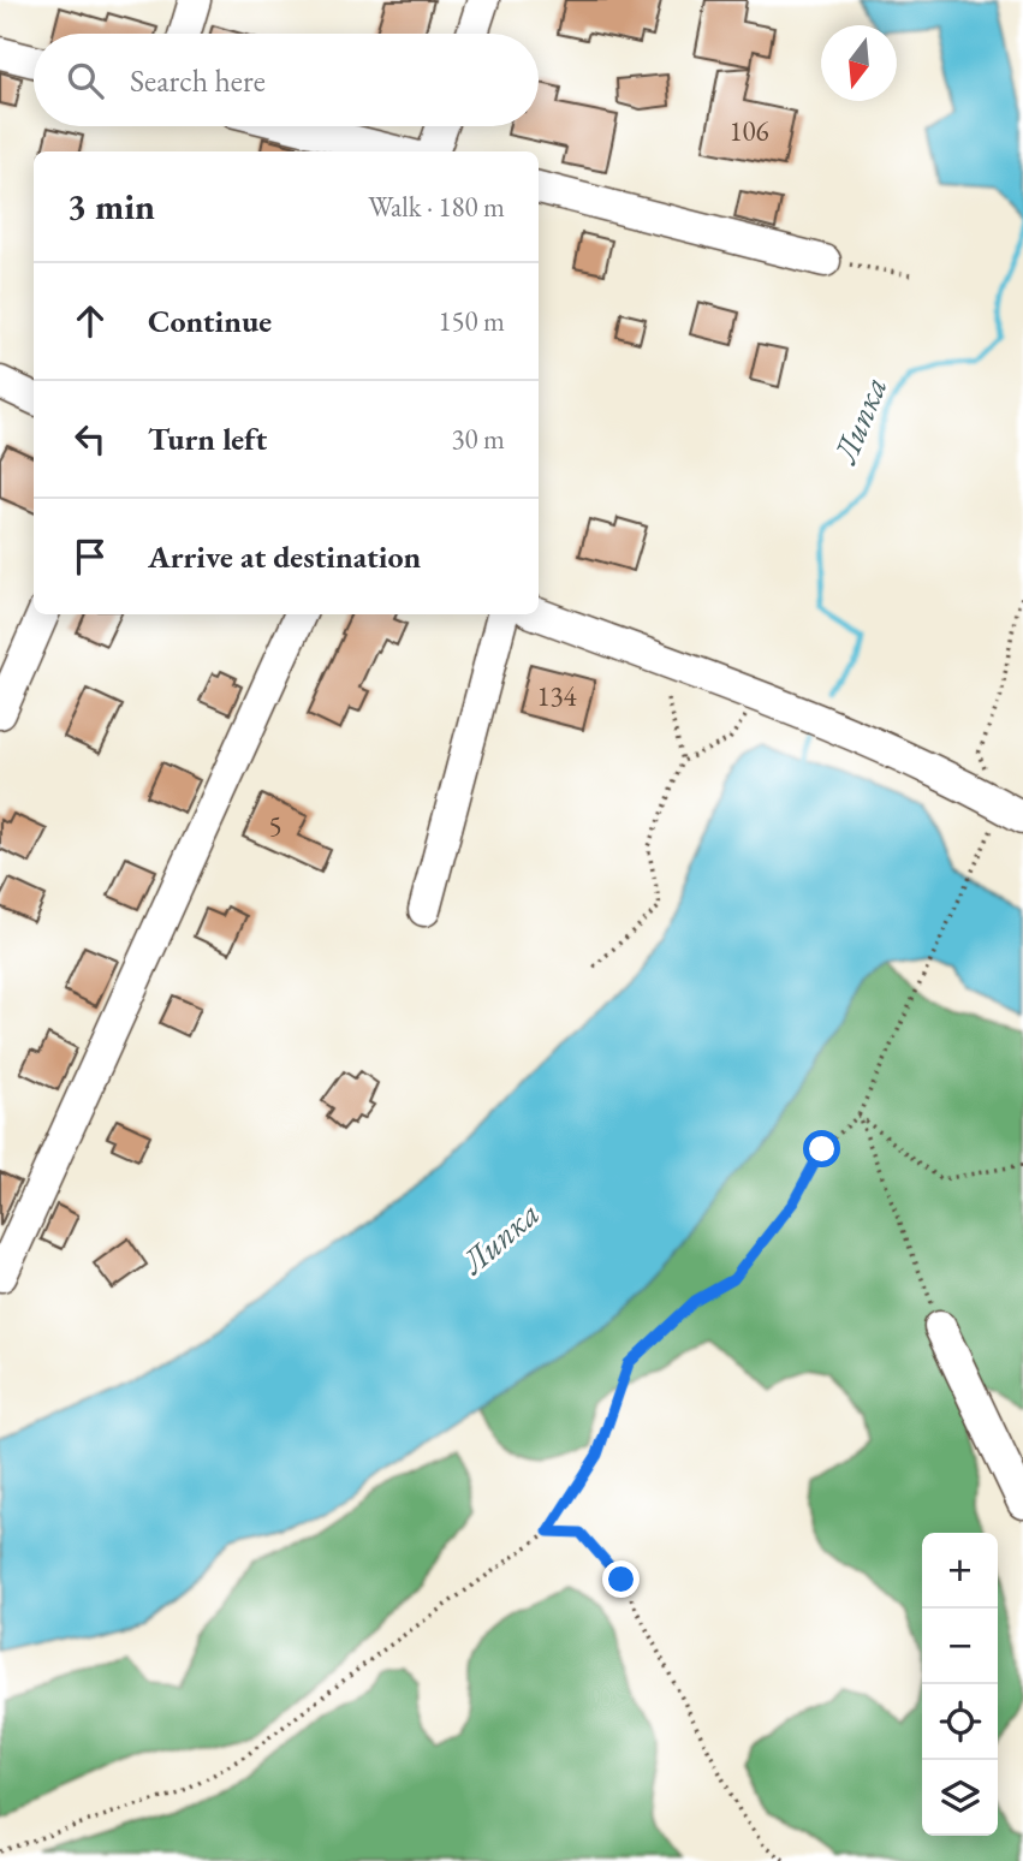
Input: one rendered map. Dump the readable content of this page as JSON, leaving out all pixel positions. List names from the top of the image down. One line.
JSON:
{"water":["Липка"],"house_numbers":["106","134","5"],"north":"bottom","page":{"search":"Search here","heading":["3 min","Walk · 180 m"],"list":[["Continue","150 m"],["Turn left","30 m"],"Arrive at destination"],"map_buttons":["+","−"]}}
